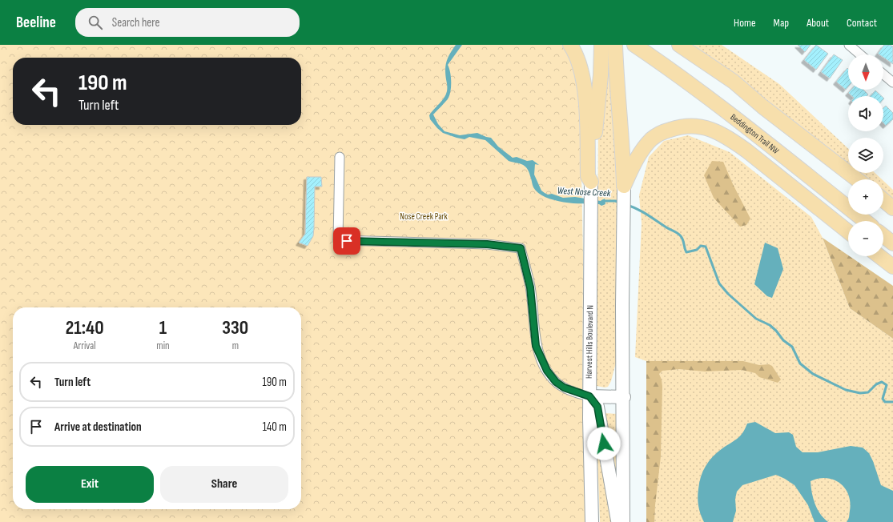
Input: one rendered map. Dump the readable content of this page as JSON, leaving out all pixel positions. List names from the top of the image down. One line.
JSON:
{"streets":{"main road":["Beddington Trail NW","Harvest Hills Boulevard N"]},"water":["West Nose Creek"],"parks":["Nose Creek Park"],"north":"bottom","page":{"header":"Beeline","search":"Search here","nav":["Home","Map","About","Contact"],"map_buttons":["+","−"],"turn":["190 m","Turn left"],"eta":["21:40","Arrival","1","min","330","m"],"list":[{"name":"Turn left","value":"190 m"},{"name":"Arrive at destination","value":"140 m"}],"buttons":["Exit","Share"]}}
